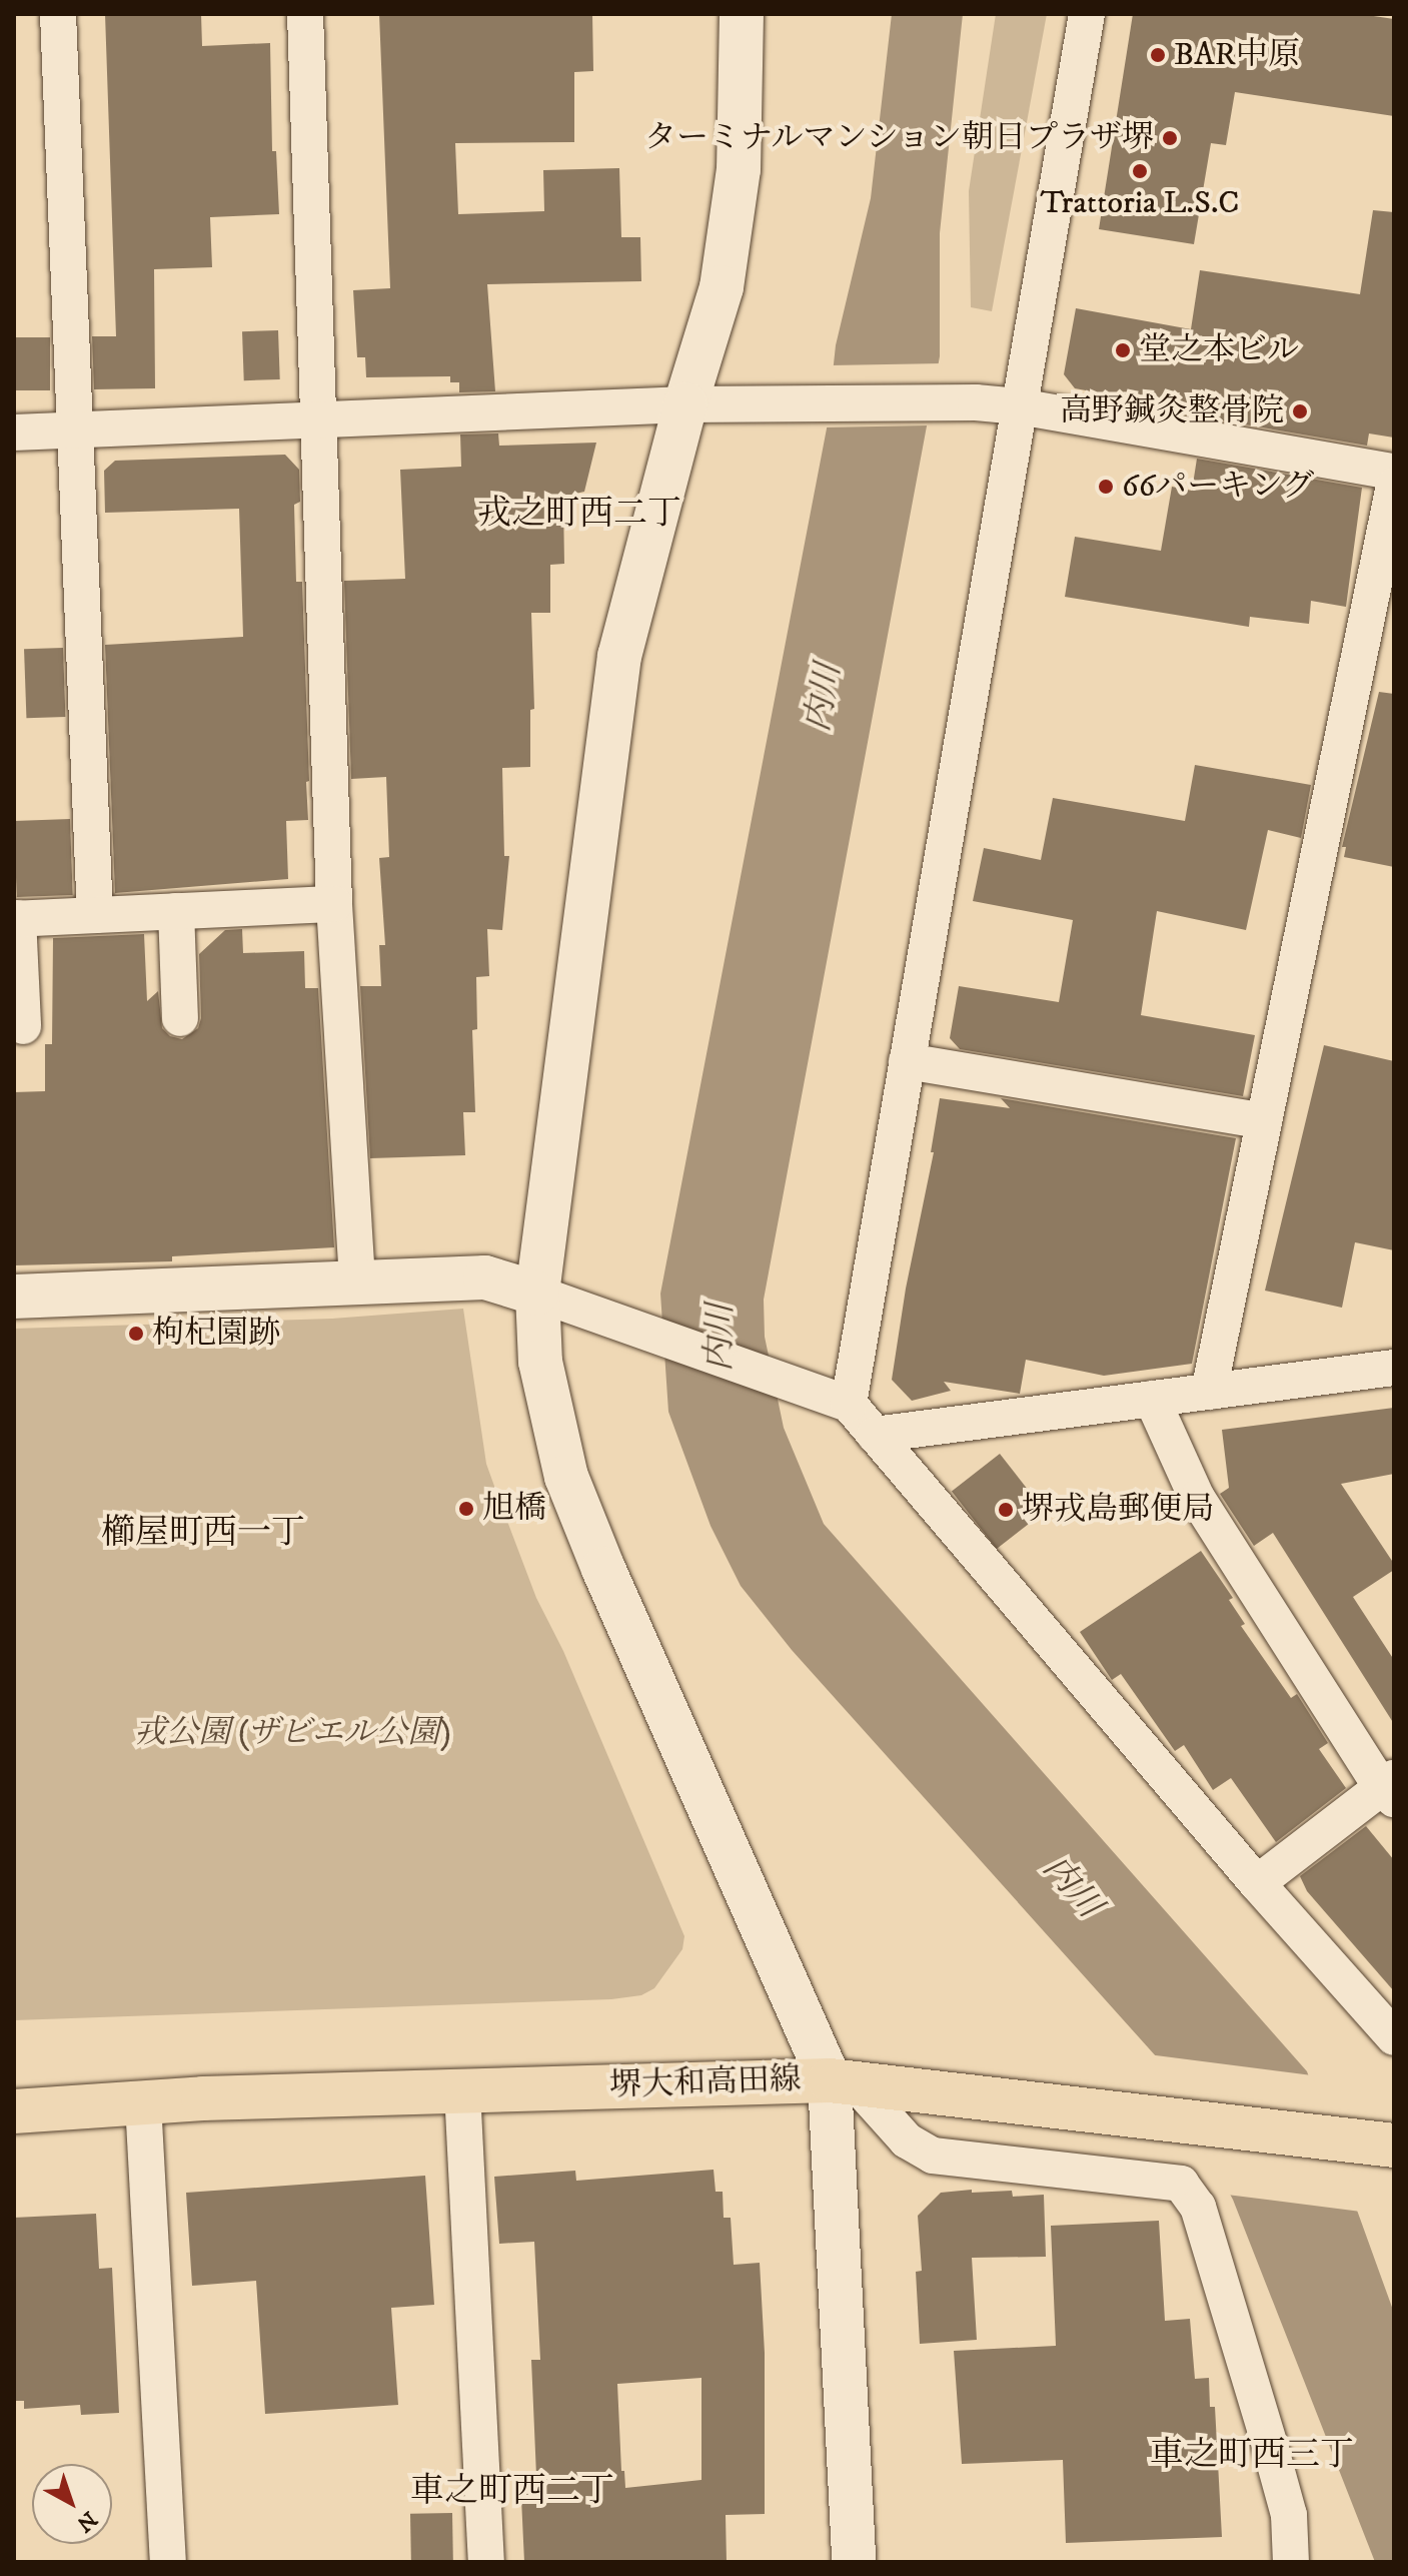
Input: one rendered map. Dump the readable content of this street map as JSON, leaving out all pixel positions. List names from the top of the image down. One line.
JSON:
{"streets":{"main road":["堺大和高田線"]},"districts":["戎之町西二丁","櫛屋町西一丁","車之町西三丁","車之町西二丁"],"water":["内川"],"parks":["戎公園 (ザビエル公園)"],"places":["BAR中原","ターミナルマンション朝日プラザ堺","Trattoria L.S.C","堂之本ビル","高野鍼灸整骨院","66パーキング","枸杞園跡","旭橋","堺戎島郵便局"],"north":"bottom right"}
